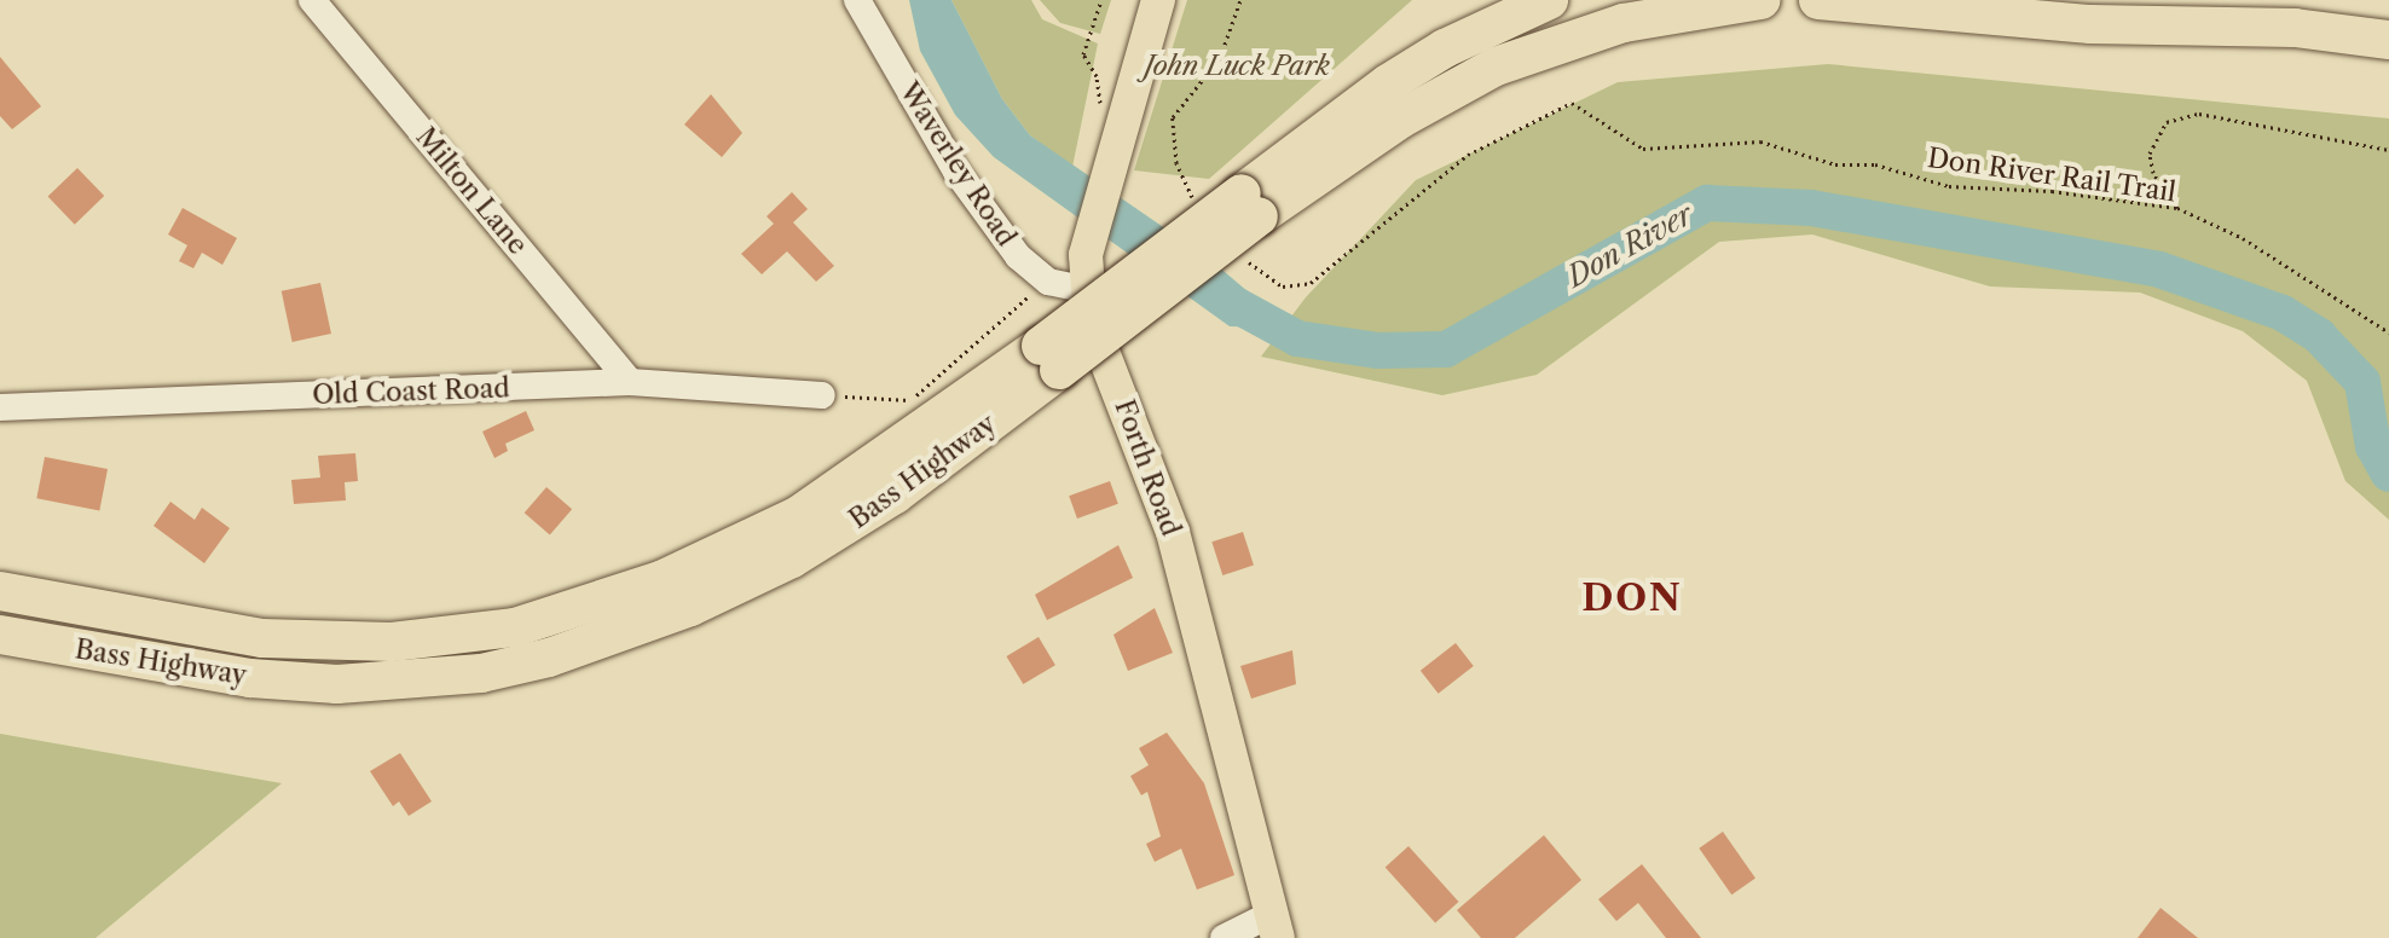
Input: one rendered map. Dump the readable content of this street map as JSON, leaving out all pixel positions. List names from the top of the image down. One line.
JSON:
{"streets":{"highway":["Bass Highway"],"main road":["Forth Road"],"street":["Waverley Road","Milton Lane","Old Coast Road"],"path":["Don River Rail Trail"]},"crossings":[["Waverley Road","Forth Road"],["Milton Lane","Old Coast Road"]],"districts":["DON"],"water":["Don River"],"parks":["John Luck Park"]}
